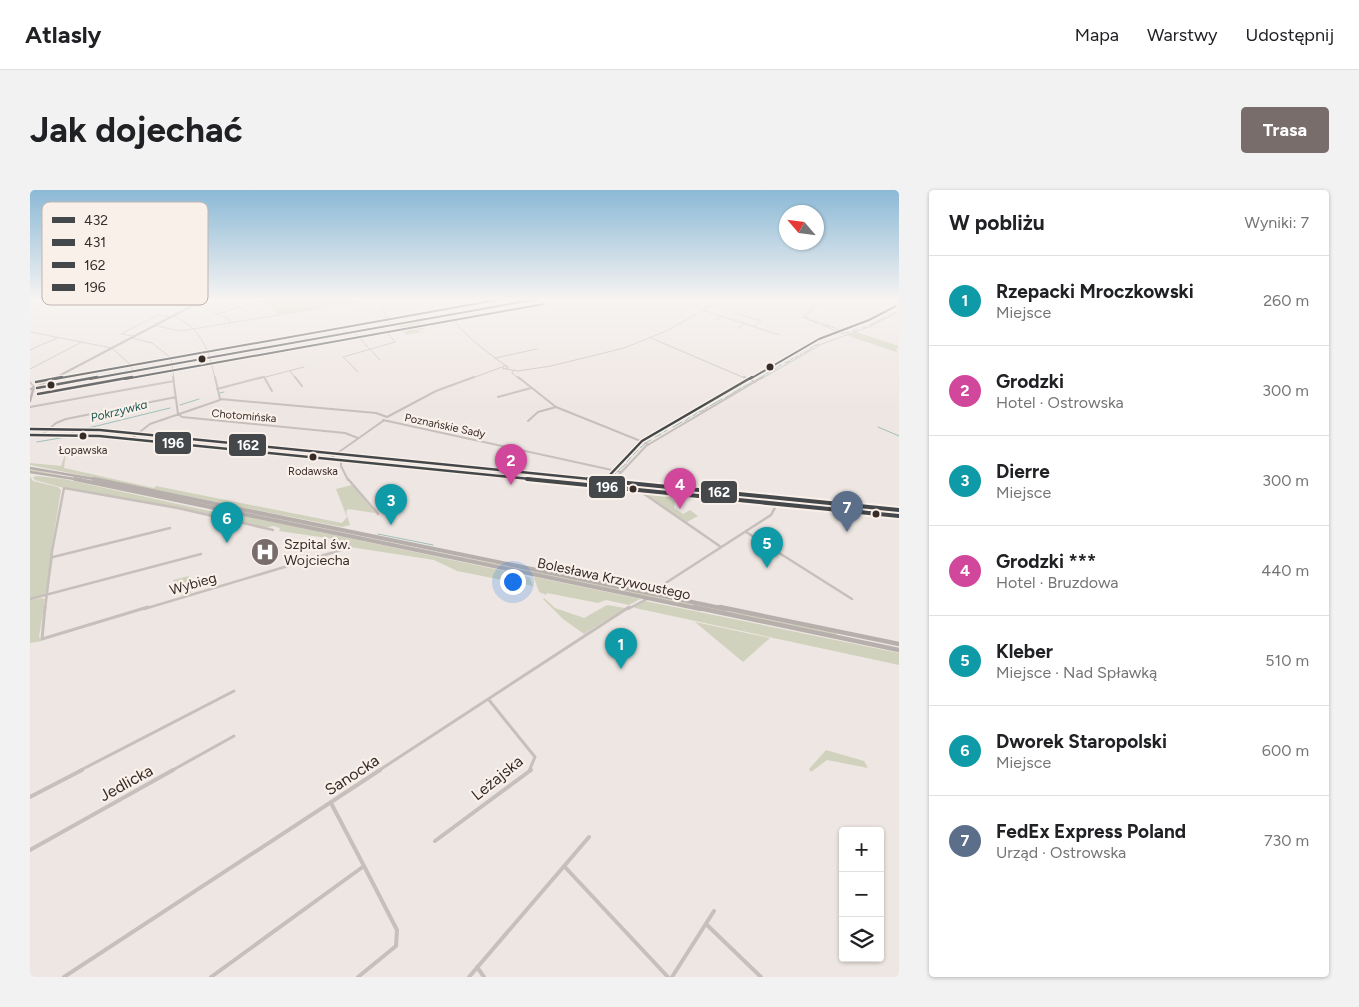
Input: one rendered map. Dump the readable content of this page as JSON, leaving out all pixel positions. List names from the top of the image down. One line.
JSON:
{"streets":{"street":["Chotomińska","Poznańskie Sady","Bolesława Krzywoustego","Wybieg","Sanocka","Leżajska","Jedlicka"]},"crossings":[["Bolesława Krzywoustego","Sanocka"],["Sanocka","Leżajska"]],"water":["Pokrzywka"],"places":{"other":["Łopawska","Rodawska"],"hospital":["Szpital św. Wojciecha"]},"lines":["transit line 432","transit line 431","transit line 162","transit line 196"],"legend":["432","431","162","196"],"north":"top left","page":{"header":"Atlasly","nav":["Mapa","Warstwy","Udostępnij"],"buttons":"Trasa","title":"Jak dojechać","heading":["W pobliżu","Wyniki: 7"],"list":[{"mark":"1","name":"Rzepacki Mroczkowski","note":"Miejsce","value":"260 m"},{"mark":"2","name":"Grodzki","note":"Hotel · Ostrowska","value":"300 m"},{"mark":"3","name":"Dierre","note":"Miejsce","value":"300 m"},{"mark":"4","name":"Grodzki ***","note":"Hotel · Bruzdowa","value":"440 m"},{"mark":"5","name":"Kleber","note":"Miejsce · Nad Spławką","value":"510 m"},{"mark":"6","name":"Dworek Staropolski","note":"Miejsce","value":"600 m"},{"mark":"7","name":"FedEx Express Poland","note":"Urząd · Ostrowska","value":"730 m"}],"pins":["2","4","3","7","6","5","1"],"map_buttons":["+","−"]}}
